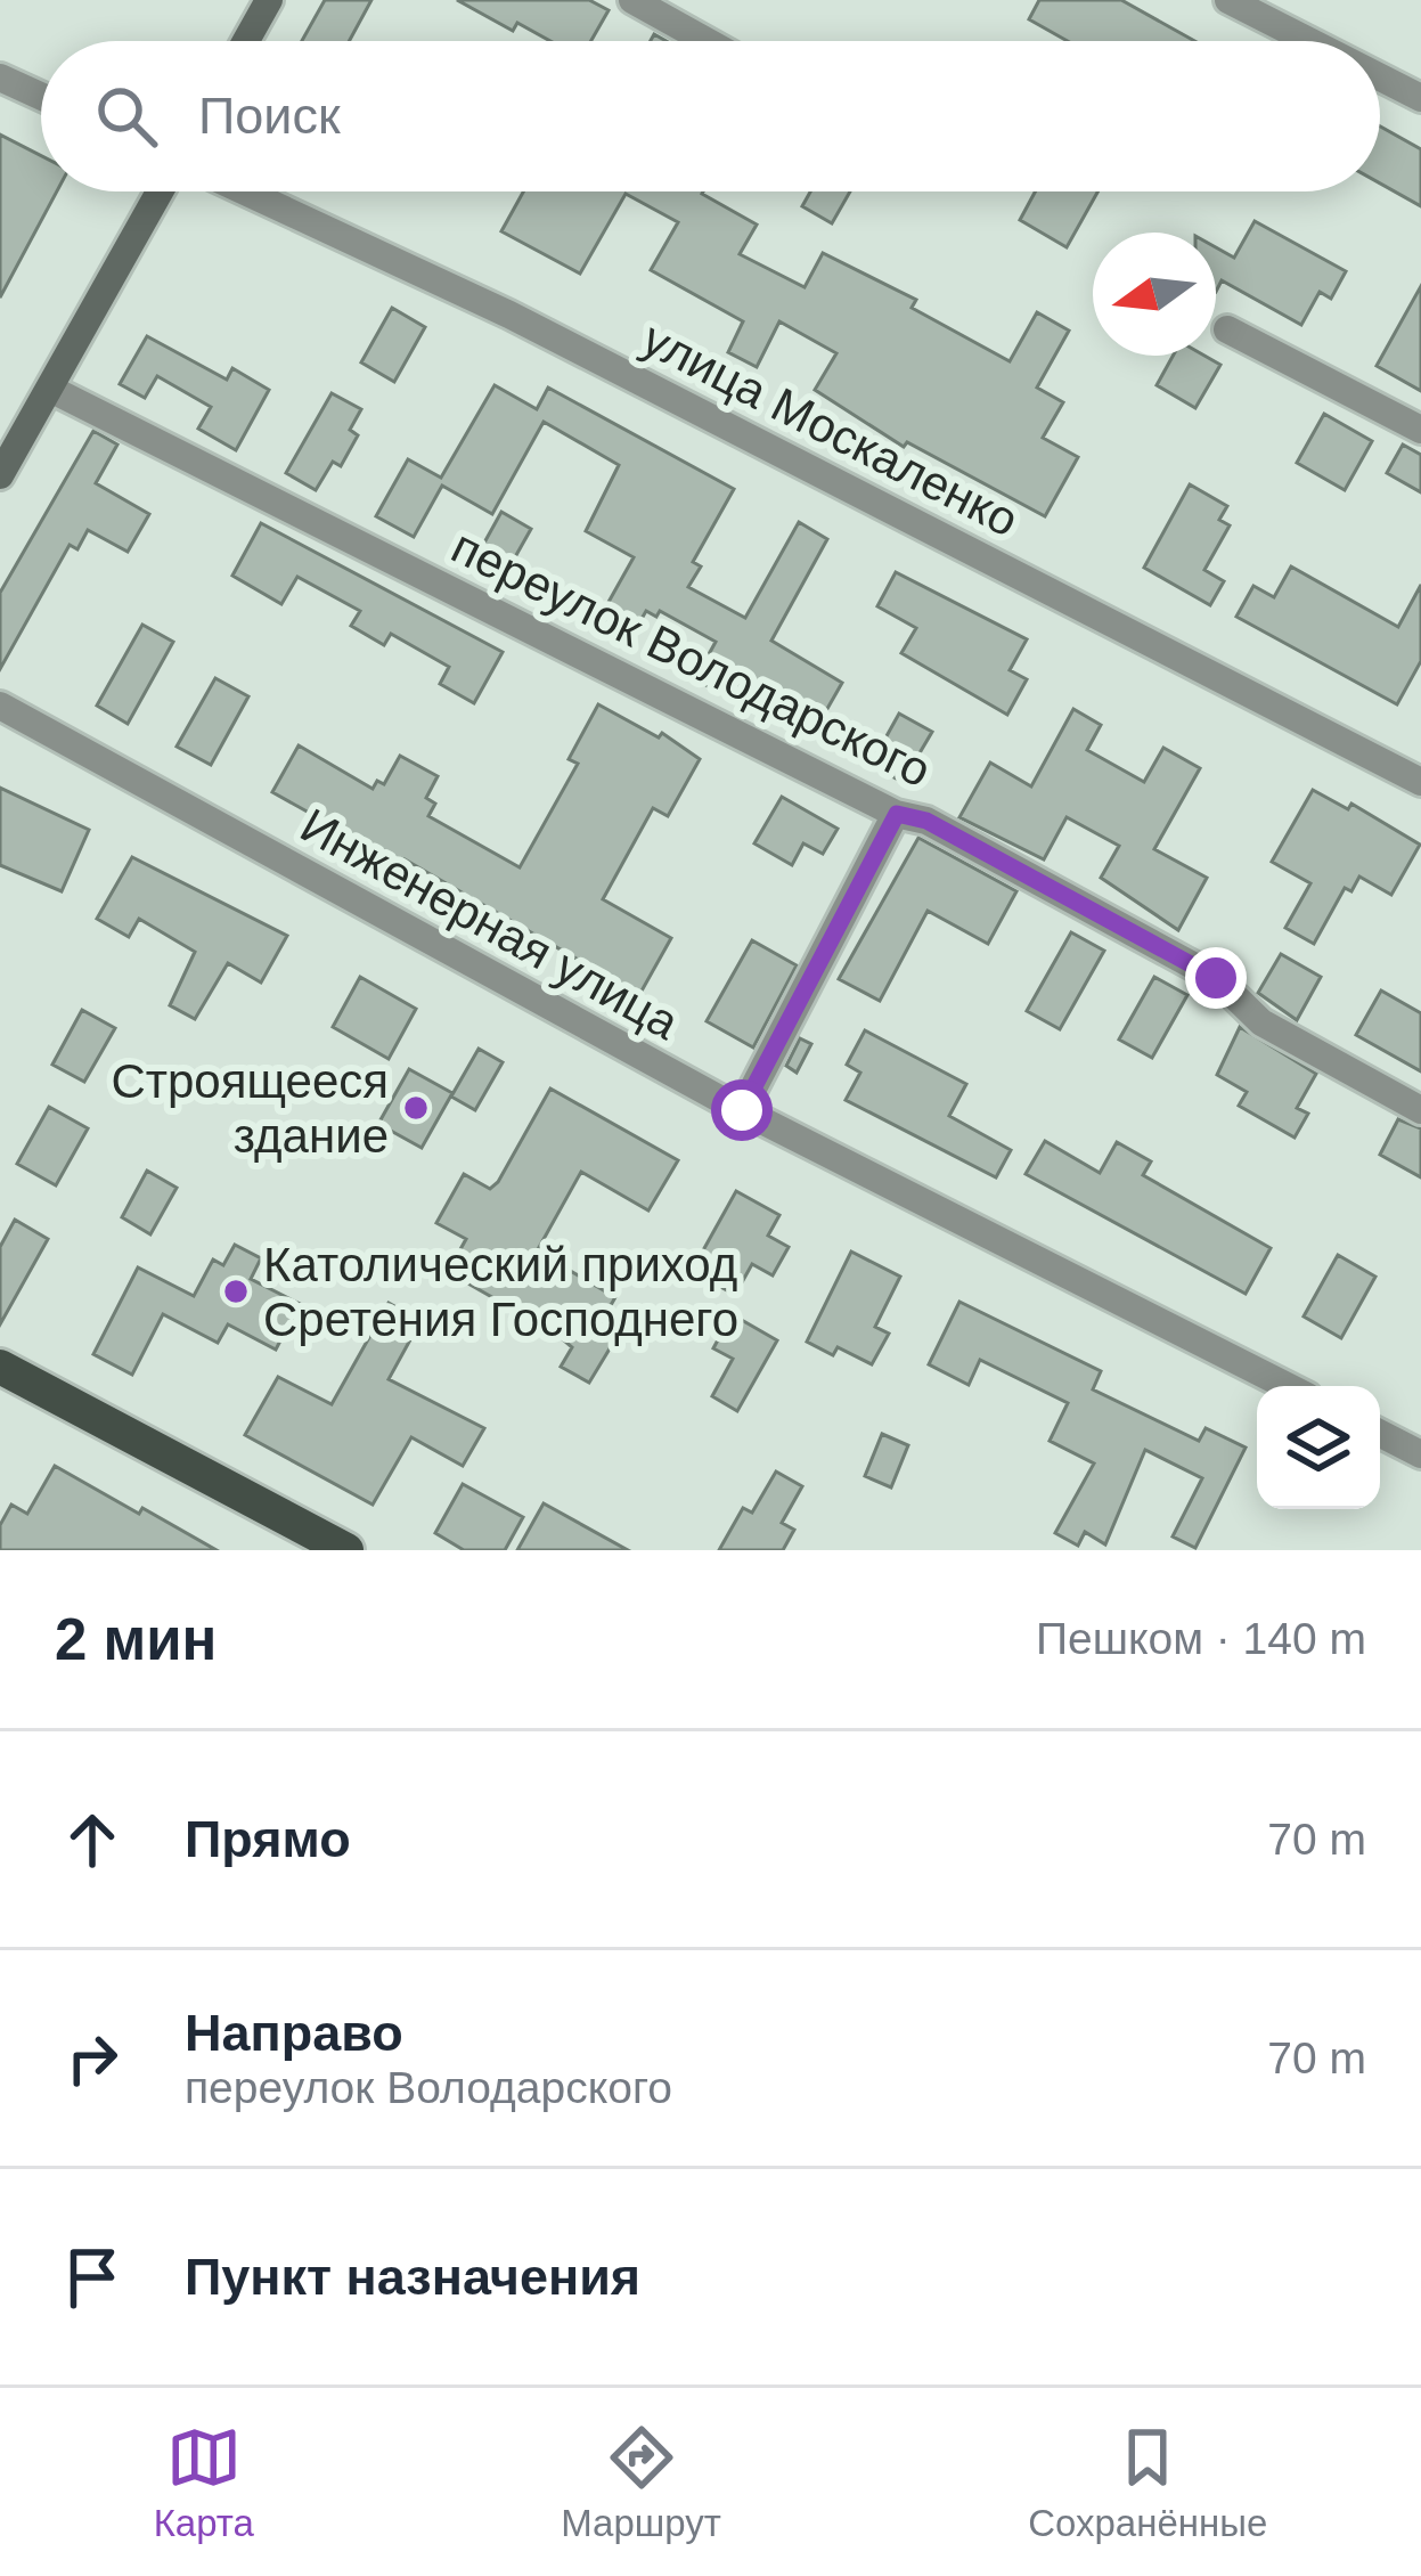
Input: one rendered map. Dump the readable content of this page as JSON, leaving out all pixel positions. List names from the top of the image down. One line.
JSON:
{"streets":{"street":["улица Москаленко","переулок Володарского","Инженерная улица"]},"places":["Строящееся здание","Католический приход Сретения Господнего"],"north":"left","page":{"search":"Поиск","heading":["2 мин","Пешком · 140 m"],"list":[["Прямо","70 m"],["Направо","переулок Володарского","70 m"],"Пункт назначения"],"nav":["Карта","Маршрут","Сохранённые"]}}
